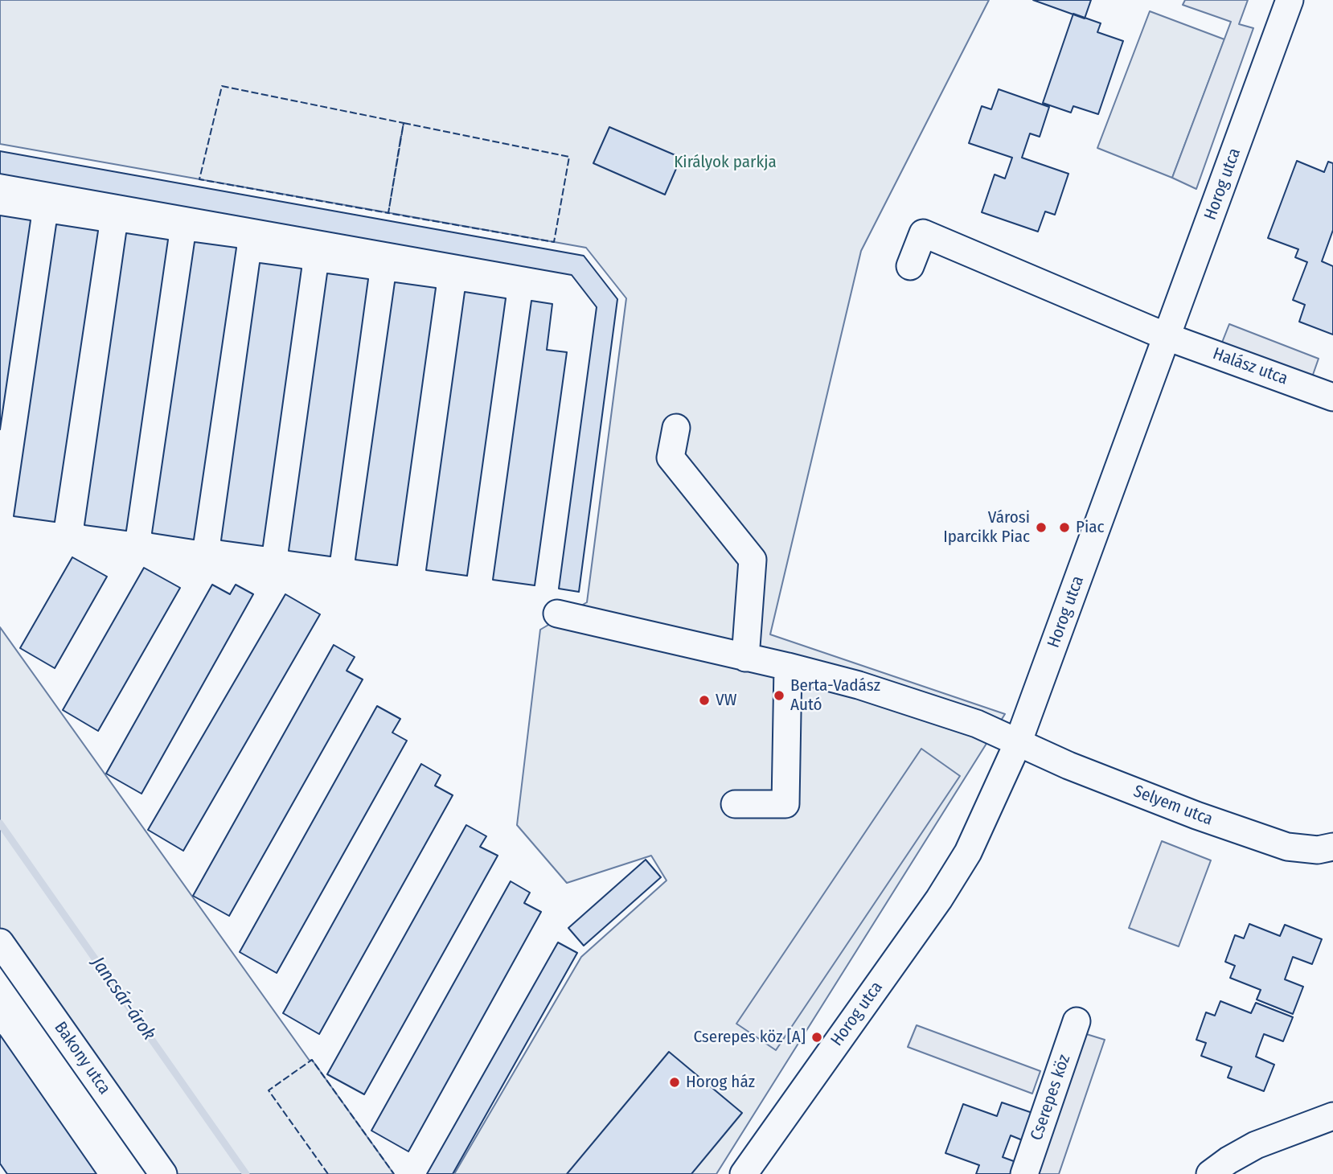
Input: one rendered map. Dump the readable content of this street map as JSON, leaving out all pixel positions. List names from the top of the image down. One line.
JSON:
{"streets":{"street":["Horog utca","Halász utca","Selyem utca","Bakony utca","Cserepes köz"]},"crossings":[["Horog utca","Halász utca"],["Horog utca","Selyem utca"]],"water":["Jancsár-árok"],"parks":["Királyok parkja"],"places":["Városi Iparcikk Piac","Piac","Berta-Vadász Autó","VW","Cserepes köz [A]","Horog ház"]}
